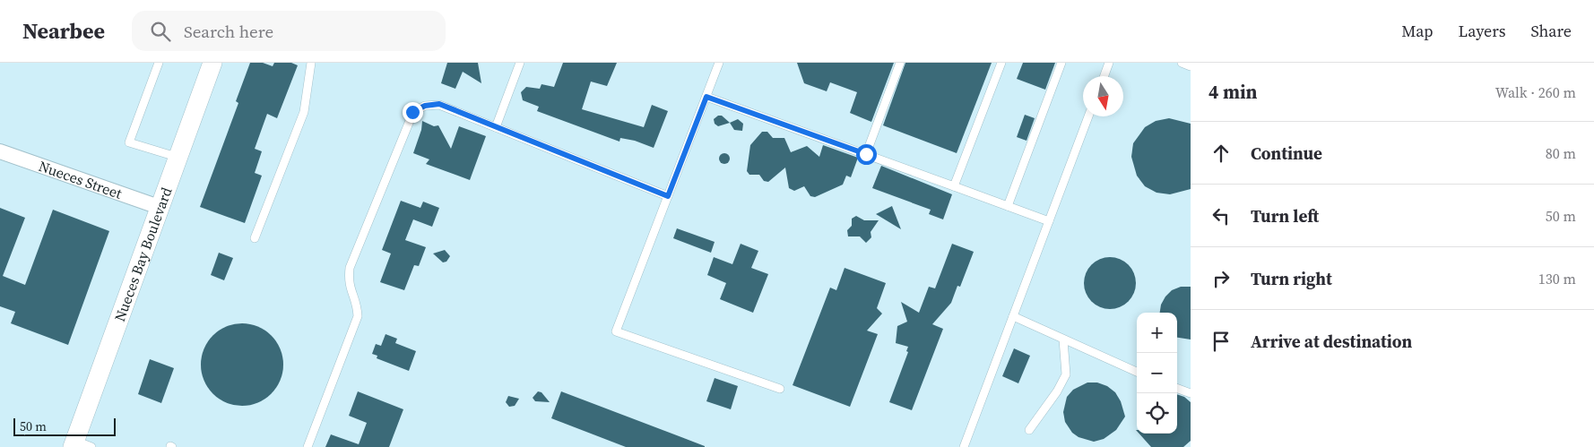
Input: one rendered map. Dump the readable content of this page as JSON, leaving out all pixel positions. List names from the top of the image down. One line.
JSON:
{"streets":{"street":["Nueces Street","Nueces Bay Boulevard"]},"crossings":[["Nueces Street","Nueces Bay Boulevard"]],"scale_bar":"50 m","north":"bottom","page":{"header":"Nearbee","search":"Search here","nav":["Map","Layers","Share"],"heading":["4 min","Walk · 260 m"],"list":[["Continue","80 m"],["Turn left","50 m"],["Turn right","130 m"],"Arrive at destination"],"map_buttons":["+","−"],"scale":"50 m"}}
